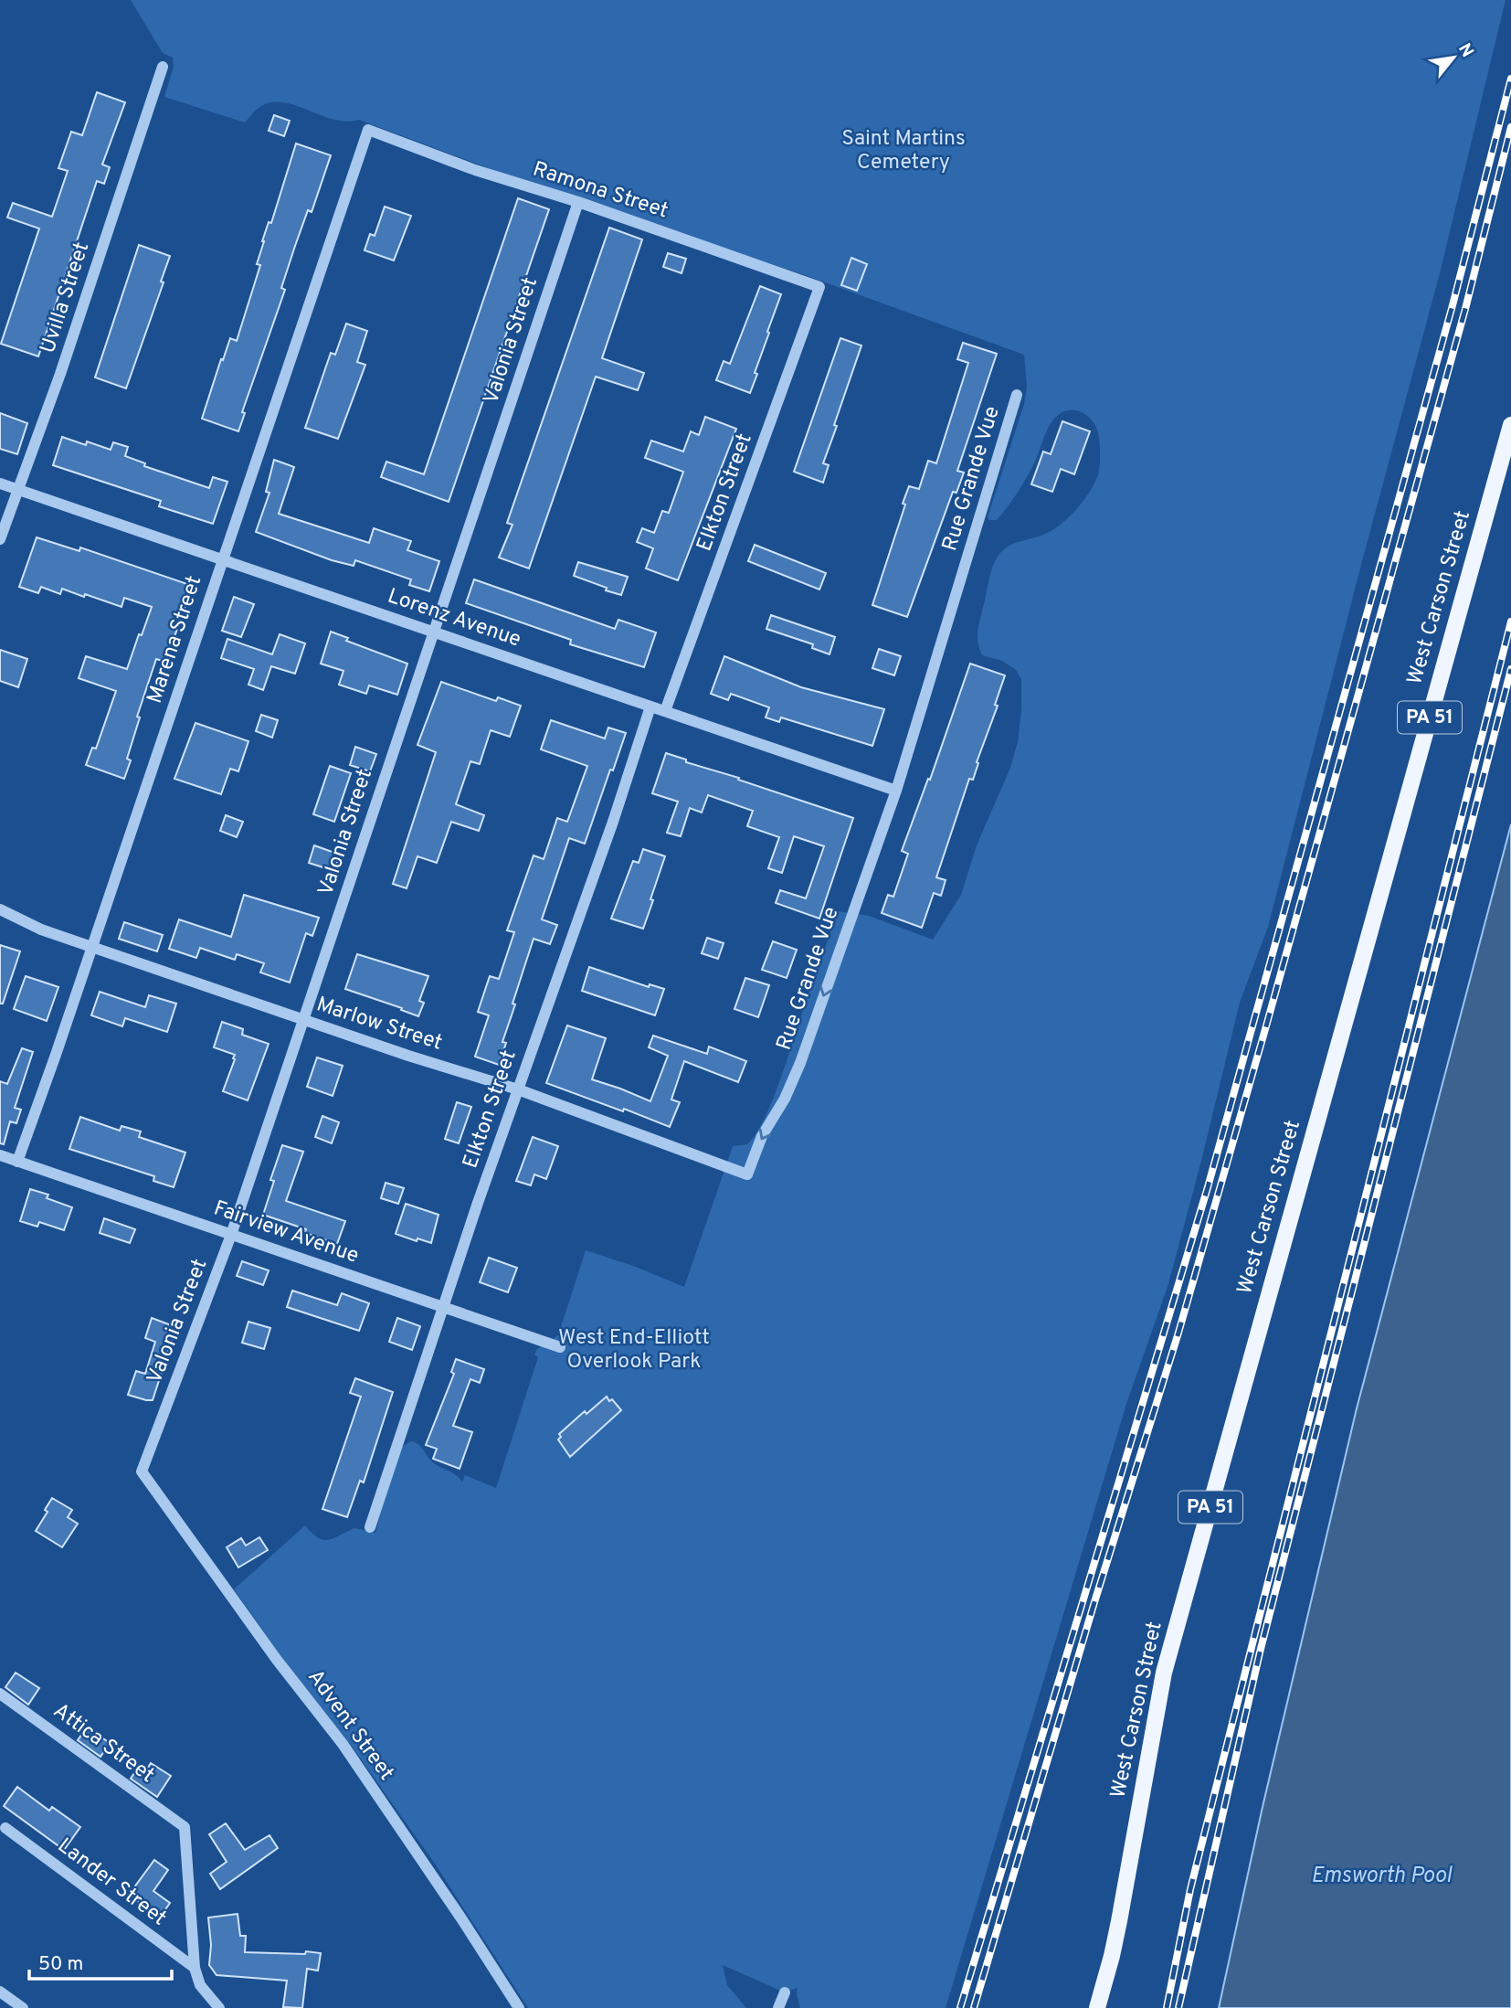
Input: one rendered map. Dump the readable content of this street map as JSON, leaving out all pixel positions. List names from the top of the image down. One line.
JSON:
{"streets":{"main road":["West Carson Street","PA 51"],"street":["Ramona Street","Uvilla Street","Valonia Street","Rue Grande Vue","Elkton Street","Lorenz Avenue","Marena Street","Marlow Street","Fairview Avenue","Advent Street","Attica Street","Lander Street"]},"crossings":[["Ramona Street","Valonia Street"],["Ramona Street","Elkton Street"],["Ramona Street","Marena Street"],["Uvilla Street","Lorenz Avenue"],["Valonia Street","Lorenz Avenue"],["Valonia Street","Marlow Street"],["Valonia Street","Fairview Avenue"],["Valonia Street","Advent Street"],["Rue Grande Vue","Lorenz Avenue"],["Rue Grande Vue","Marlow Street"],["Elkton Street","Lorenz Avenue"],["Elkton Street","Marlow Street"],["Elkton Street","Fairview Avenue"],["Lorenz Avenue","Marena Street"],["Marena Street","Marlow Street"],["Marena Street","Fairview Avenue"],["Attica Street","Lander Street"]],"one_way":["Rue Grande Vue"],"water":["Emsworth Pool"],"parks":["Saint Martins Cemetery","West End-Elliott Overlook Park"],"scale_bar":"50 m","north":"top right"}
